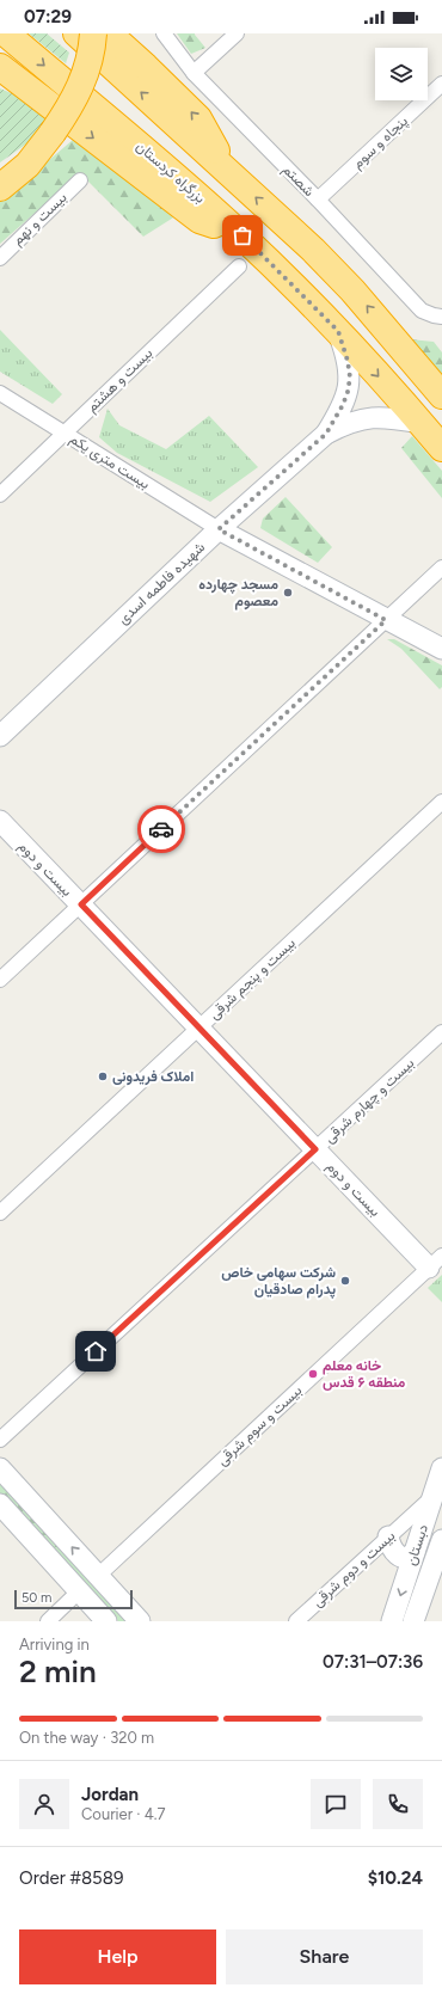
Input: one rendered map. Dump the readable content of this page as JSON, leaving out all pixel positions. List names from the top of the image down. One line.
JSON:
{"streets":{"highway":["بزرگراه کردستان"],"street":["پنجاه و سوم","شصتم","بیست و نهم","بیست و هشتم","بیست متری یکم","شهیده فاطمه اسدی","بیست و دوم","بیست و پنجم شرقی","بیست و چهارم شرقی","بیست و سوم شرقی","دبستان","بیست و دوم شرقی"]},"crossings":[["پنجاه و سوم","شصتم"],["بیست و هشتم","بیست متری یکم"],["بیست متری یکم","شهیده فاطمه اسدی"],["بیست و دوم","بیست و پنجم شرقی"],["بیست و دوم","بیست و چهارم شرقی"],["بیست و دوم","بیست و سوم شرقی"],["دبستان","بیست و دوم شرقی"]],"places":["مسجد چهارده معصوم","املاک فریدونی","شرکت سهامی خاص پدرام صادقیان","خانه معلم منطقه ۶ قدس"],"scale_bar":"50 m","page":{"status":"07:29","scale":"50 m","heading":["2 min","Arriving in","07:31–07:36"],"panel":["Jordan","Courier · 4.7","Order #8589","$10.24"],"bar":"On the way · 320 m","buttons":["Help","Share"]}}
